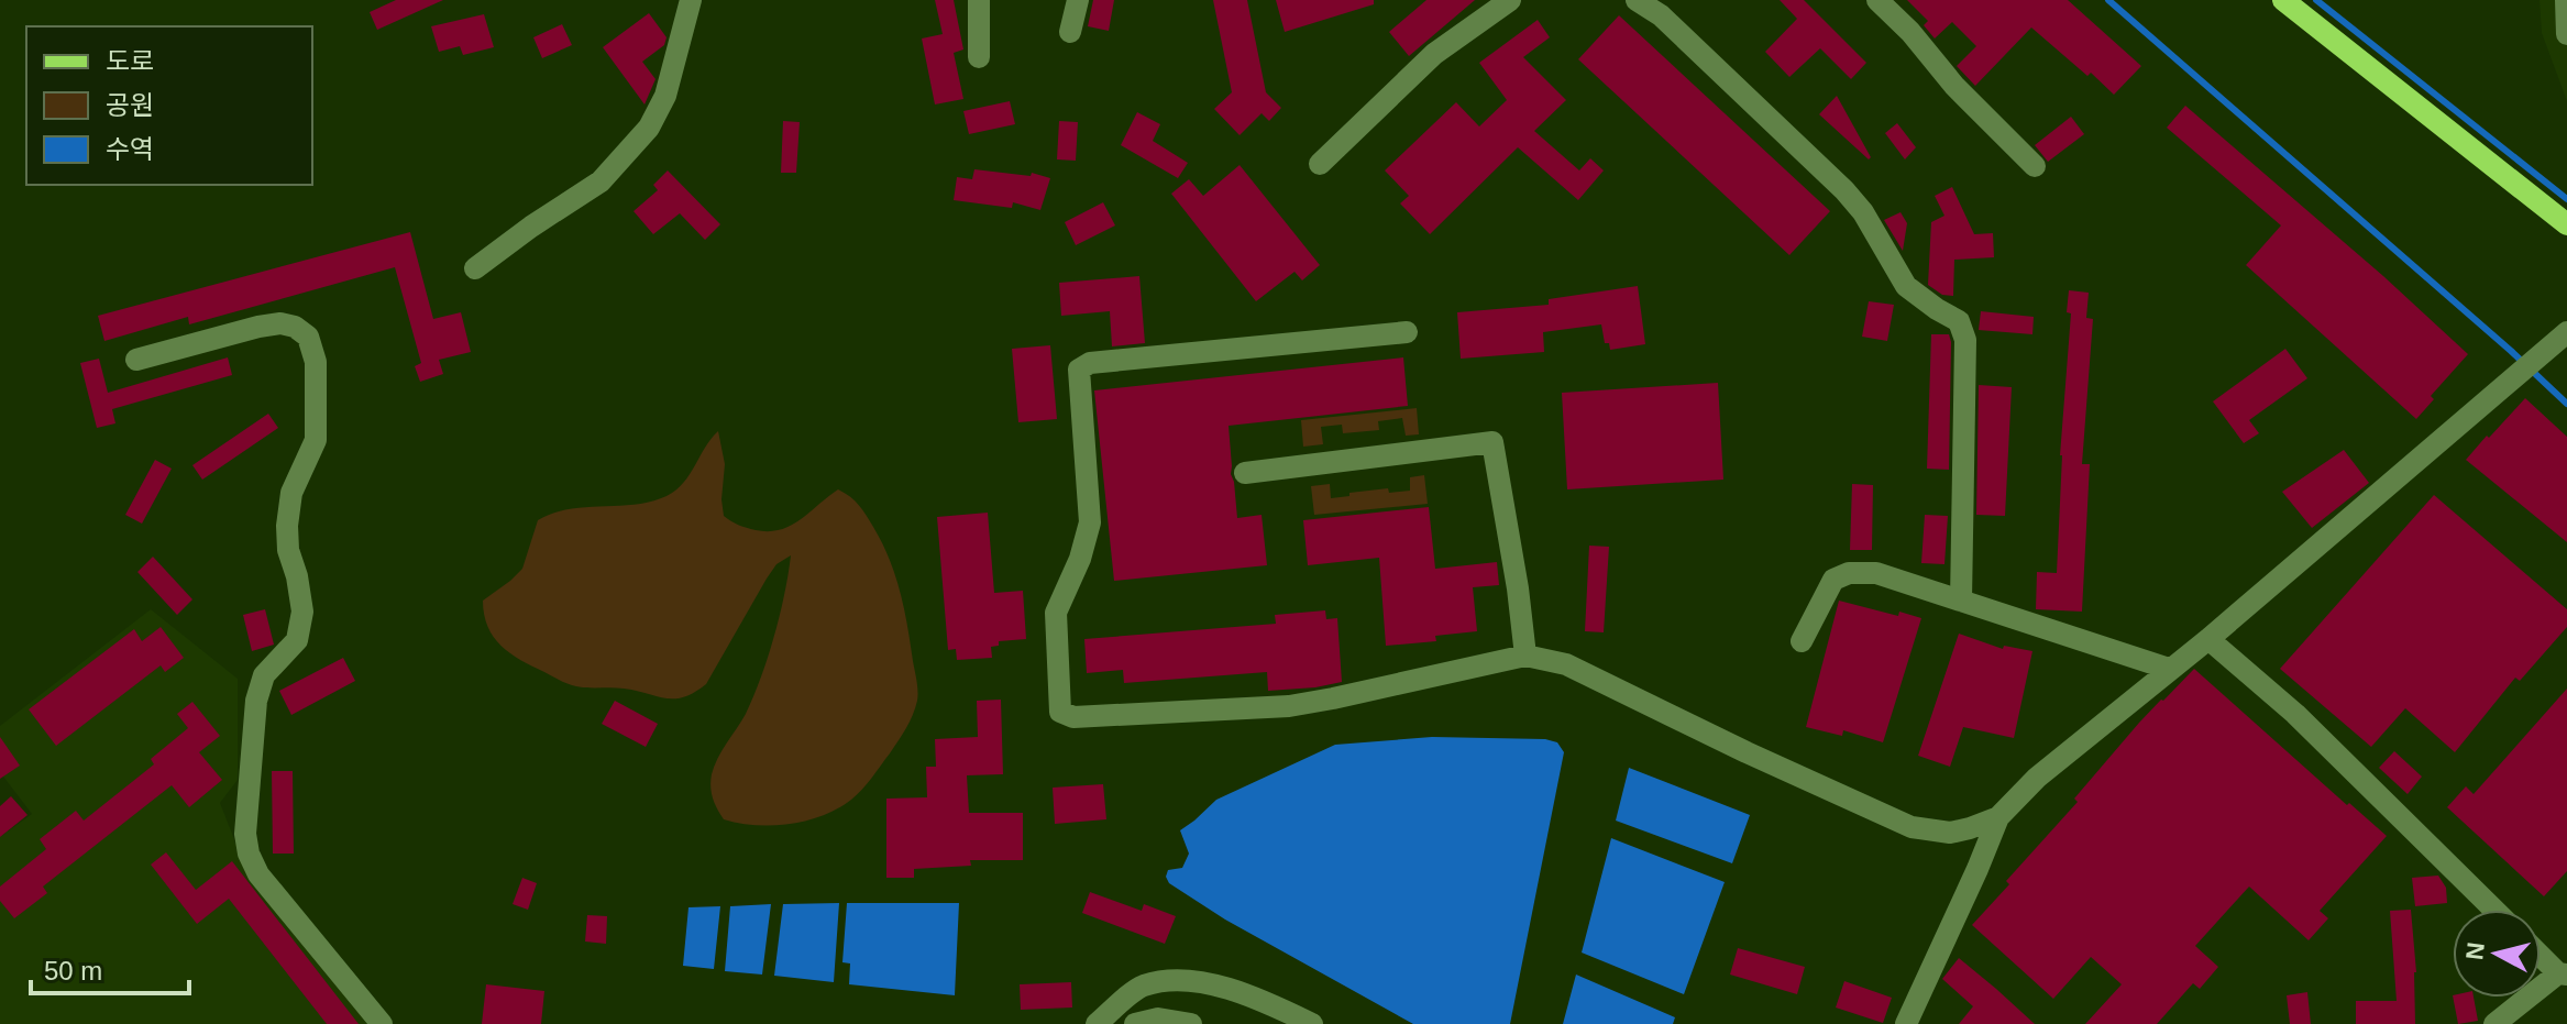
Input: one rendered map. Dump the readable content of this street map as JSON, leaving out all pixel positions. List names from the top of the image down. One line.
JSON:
{"legend":["도로","공원","수역"],"scale_bar":"50 m","north":"left"}
